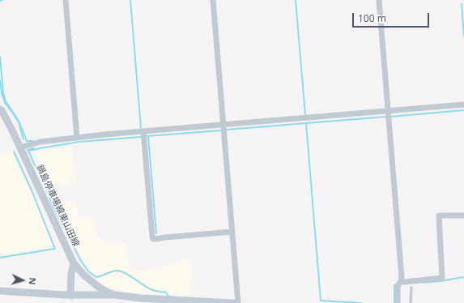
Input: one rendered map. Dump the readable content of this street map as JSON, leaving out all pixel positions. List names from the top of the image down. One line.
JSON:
{"streets":{"main road":["鍋島停車場線東山田線"]},"scale_bar":"100 m","north":"right"}
